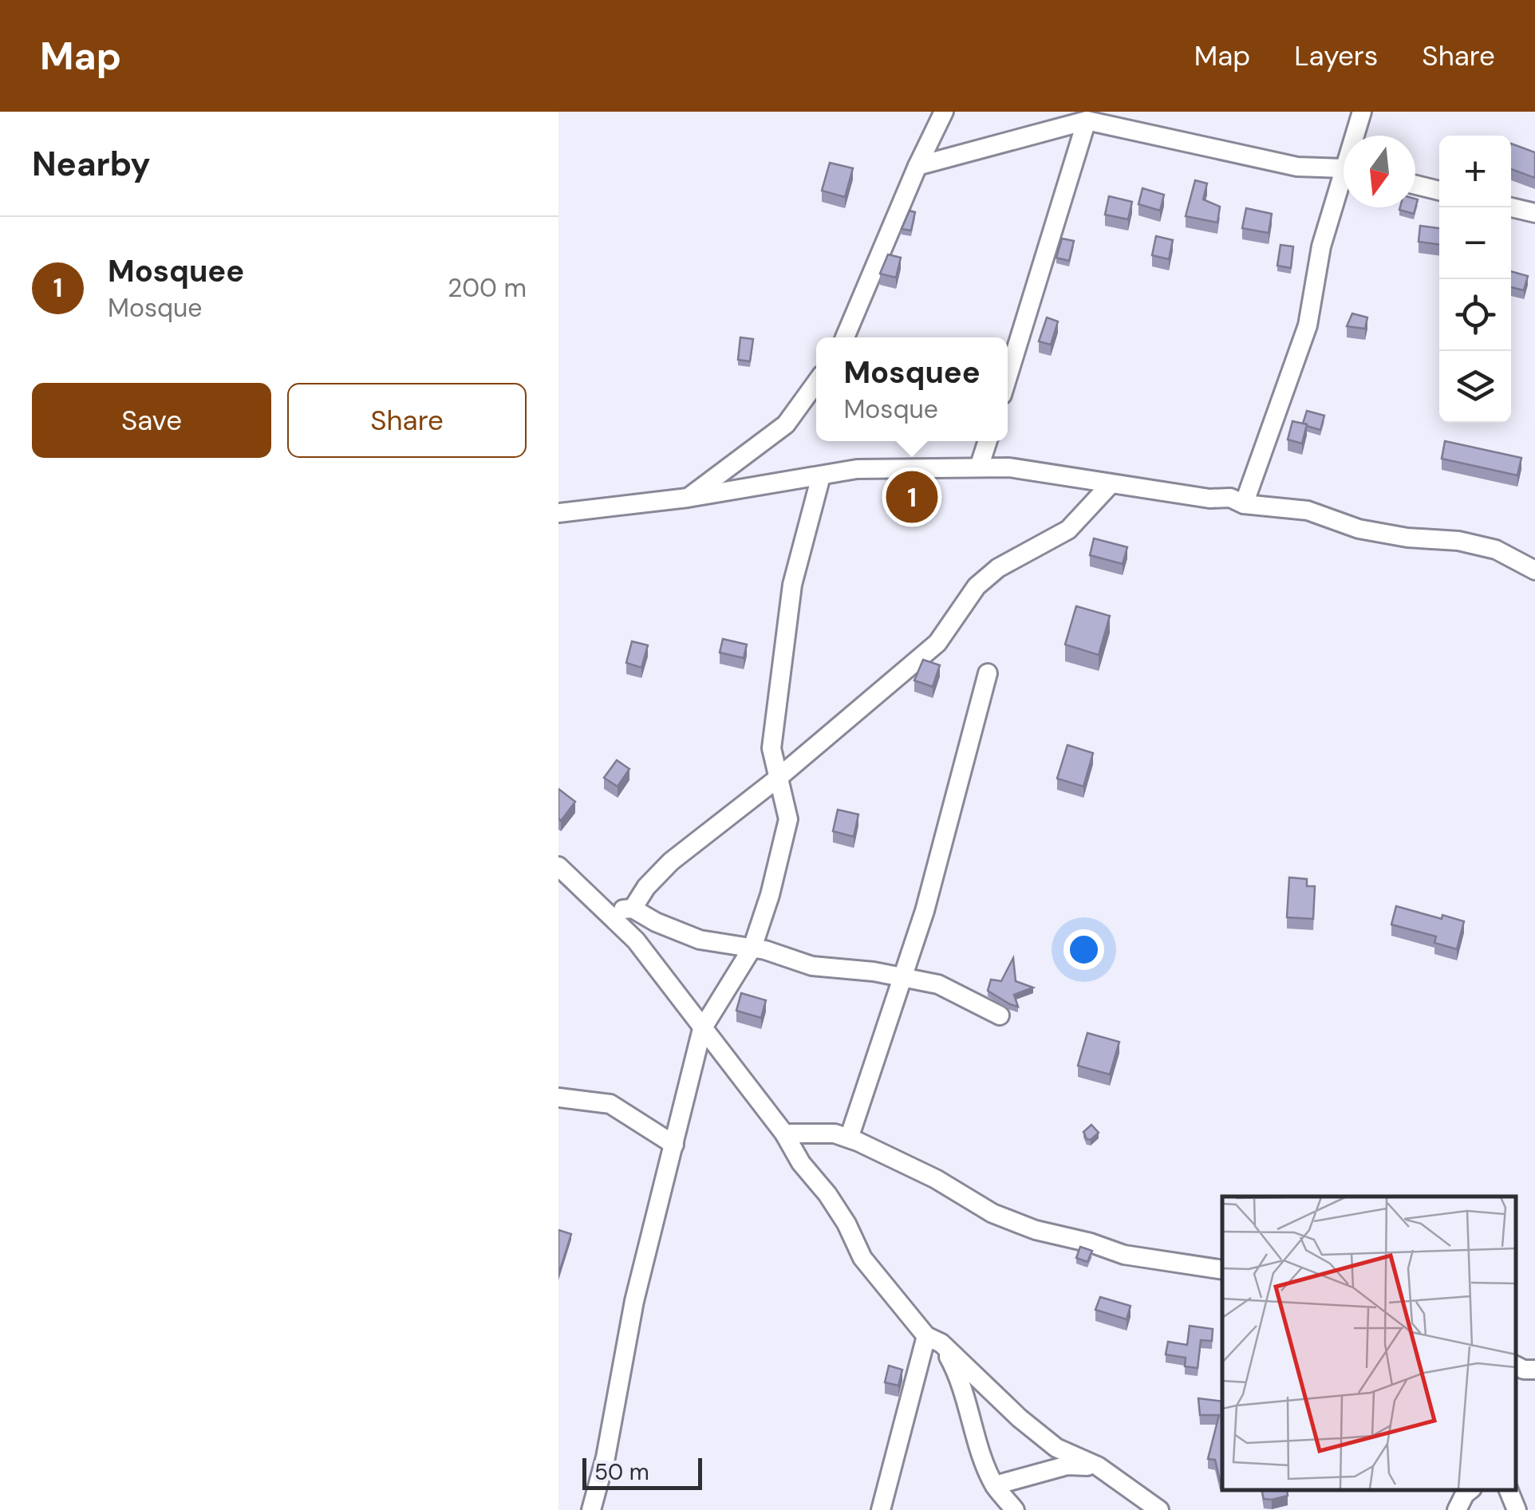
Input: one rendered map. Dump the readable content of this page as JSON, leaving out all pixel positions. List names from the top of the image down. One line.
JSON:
{"scale_bar":"50 m","north":"bottom","page":{"header":"Map","nav":["Map","Layers","Share"],"heading":"Nearby","map_buttons":["+","−"],"list":[{"mark":"1","name":"Mosquee","note":"Mosque","value":"200 m"}],"popup":["Mosquee","Mosque"],"buttons":["Save","Share"],"pins":"1","scale":"50 m"}}
